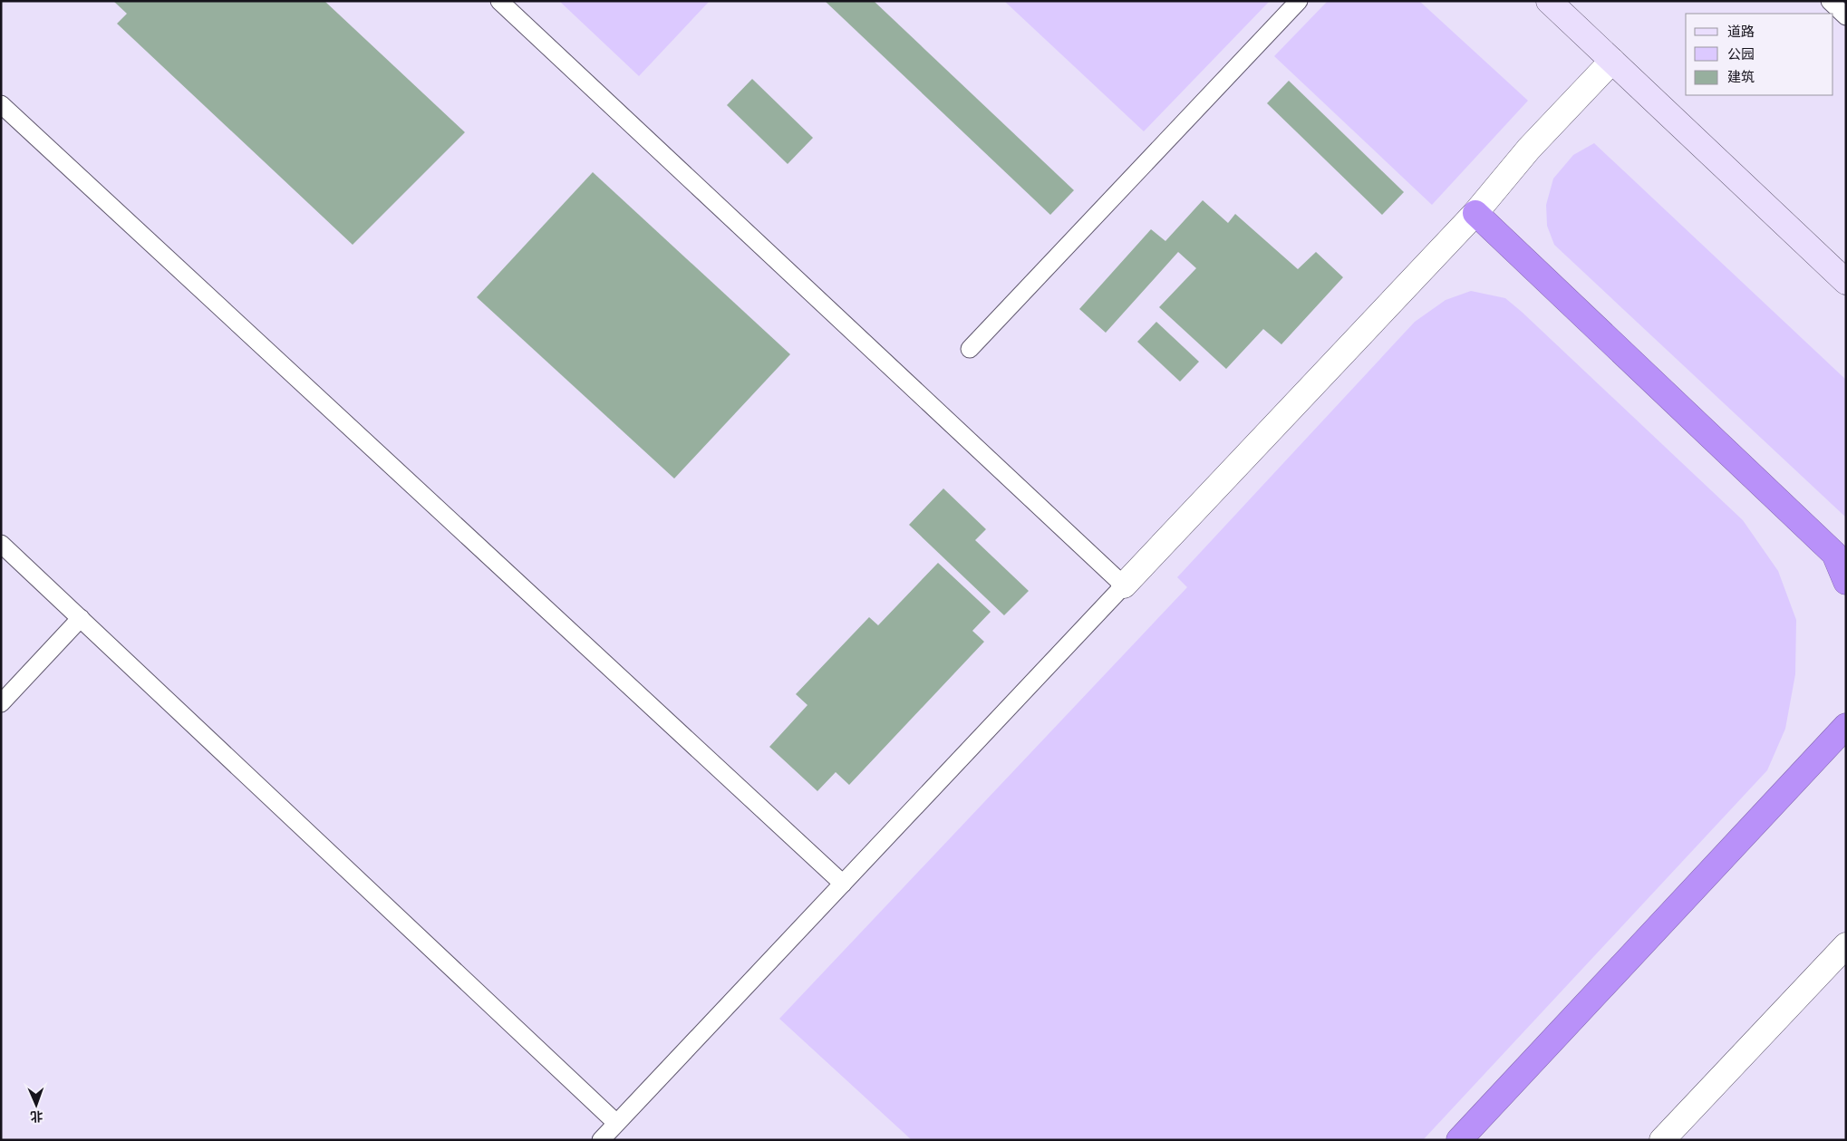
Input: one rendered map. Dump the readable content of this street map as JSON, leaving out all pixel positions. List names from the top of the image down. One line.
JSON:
{"legend":["道路","公园","建筑"],"north":"bottom"}
